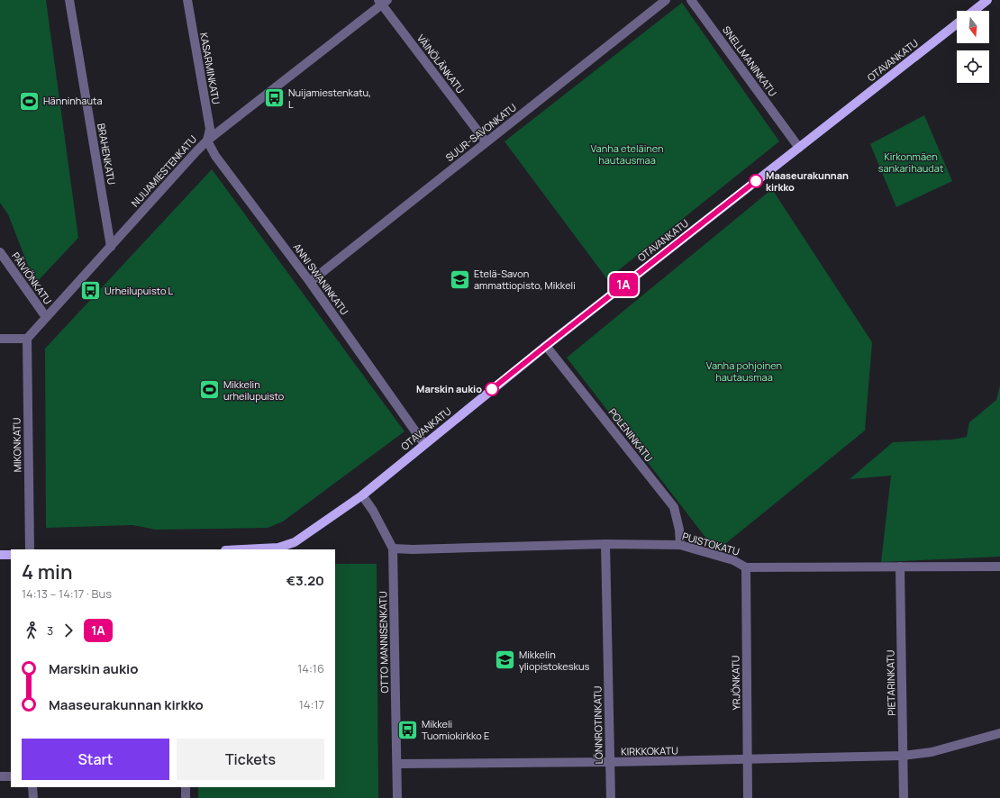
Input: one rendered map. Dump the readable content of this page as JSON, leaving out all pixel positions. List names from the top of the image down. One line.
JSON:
{"streets":{"main road":["OTAVANKATU"],"street":["SNELLMANINKATU","VÄINÖLÄNKATU","KASARMINKATU","SUUR-SAVONKATU","BRAHENKATU","NUIJAMIESTENKATU","PÄIVIÖNKATU","ANNI SWANINKATU","POLENINKATU","MIKONKATU","PUISTOKATU","OTTO MANNISENKATU","YRJÖNKATU","PIETARINKATU","LÖNNROTINKATU","KIRKKOKATU"]},"crossings":[["OTAVANKATU","SNELLMANINKATU"],["OTAVANKATU","ANNI SWANINKATU"],["OTAVANKATU","POLENINKATU"],["OTAVANKATU","OTTO MANNISENKATU"],["VÄINÖLÄNKATU","SUUR-SAVONKATU"],["VÄINÖLÄNKATU","NUIJAMIESTENKATU"],["KASARMINKATU","NUIJAMIESTENKATU"],["KASARMINKATU","ANNI SWANINKATU"],["SUUR-SAVONKATU","ANNI SWANINKATU"],["BRAHENKATU","NUIJAMIESTENKATU"],["NUIJAMIESTENKATU","PÄIVIÖNKATU"],["NUIJAMIESTENKATU","ANNI SWANINKATU"],["NUIJAMIESTENKATU","MIKONKATU"],["POLENINKATU","PUISTOKATU"],["PUISTOKATU","OTTO MANNISENKATU"],["PUISTOKATU","YRJÖNKATU"],["PUISTOKATU","PIETARINKATU"],["PUISTOKATU","LÖNNROTINKATU"],["OTTO MANNISENKATU","KIRKKOKATU"],["YRJÖNKATU","KIRKKOKATU"],["PIETARINKATU","KIRKKOKATU"],["LÖNNROTINKATU","KIRKKOKATU"]],"parks":["Vanha eteläinen hautausmaa","Kirkonmäen sankarihaudat","Vanha pohjoinen hautausmaa"],"places":{"bus stop":["Nuijamiestenkatu, L","Urheilupuisto L","Mikkeli Tuomiokirkko E"],"sports":["Hänninhauta","Mikkelin urheilupuisto"],"other":["Maaseurakunnan kirkko","Marskin aukio"],"school or university":["Etelä-Savon ammattiopisto, Mikkeli","Mikkelin yliopistokeskus"]},"lines":["bus line 1A"],"north":"bottom","page":{"on_map":"1A","heading":["4 min","14:13 – 14:17 · Bus","€3.20"],"legs":["3","1A"],"list":[{"name":"Marskin aukio","value":"14:16"},{"name":"Maaseurakunnan kirkko","value":"14:17"}],"buttons":["Start","Tickets"]}}
